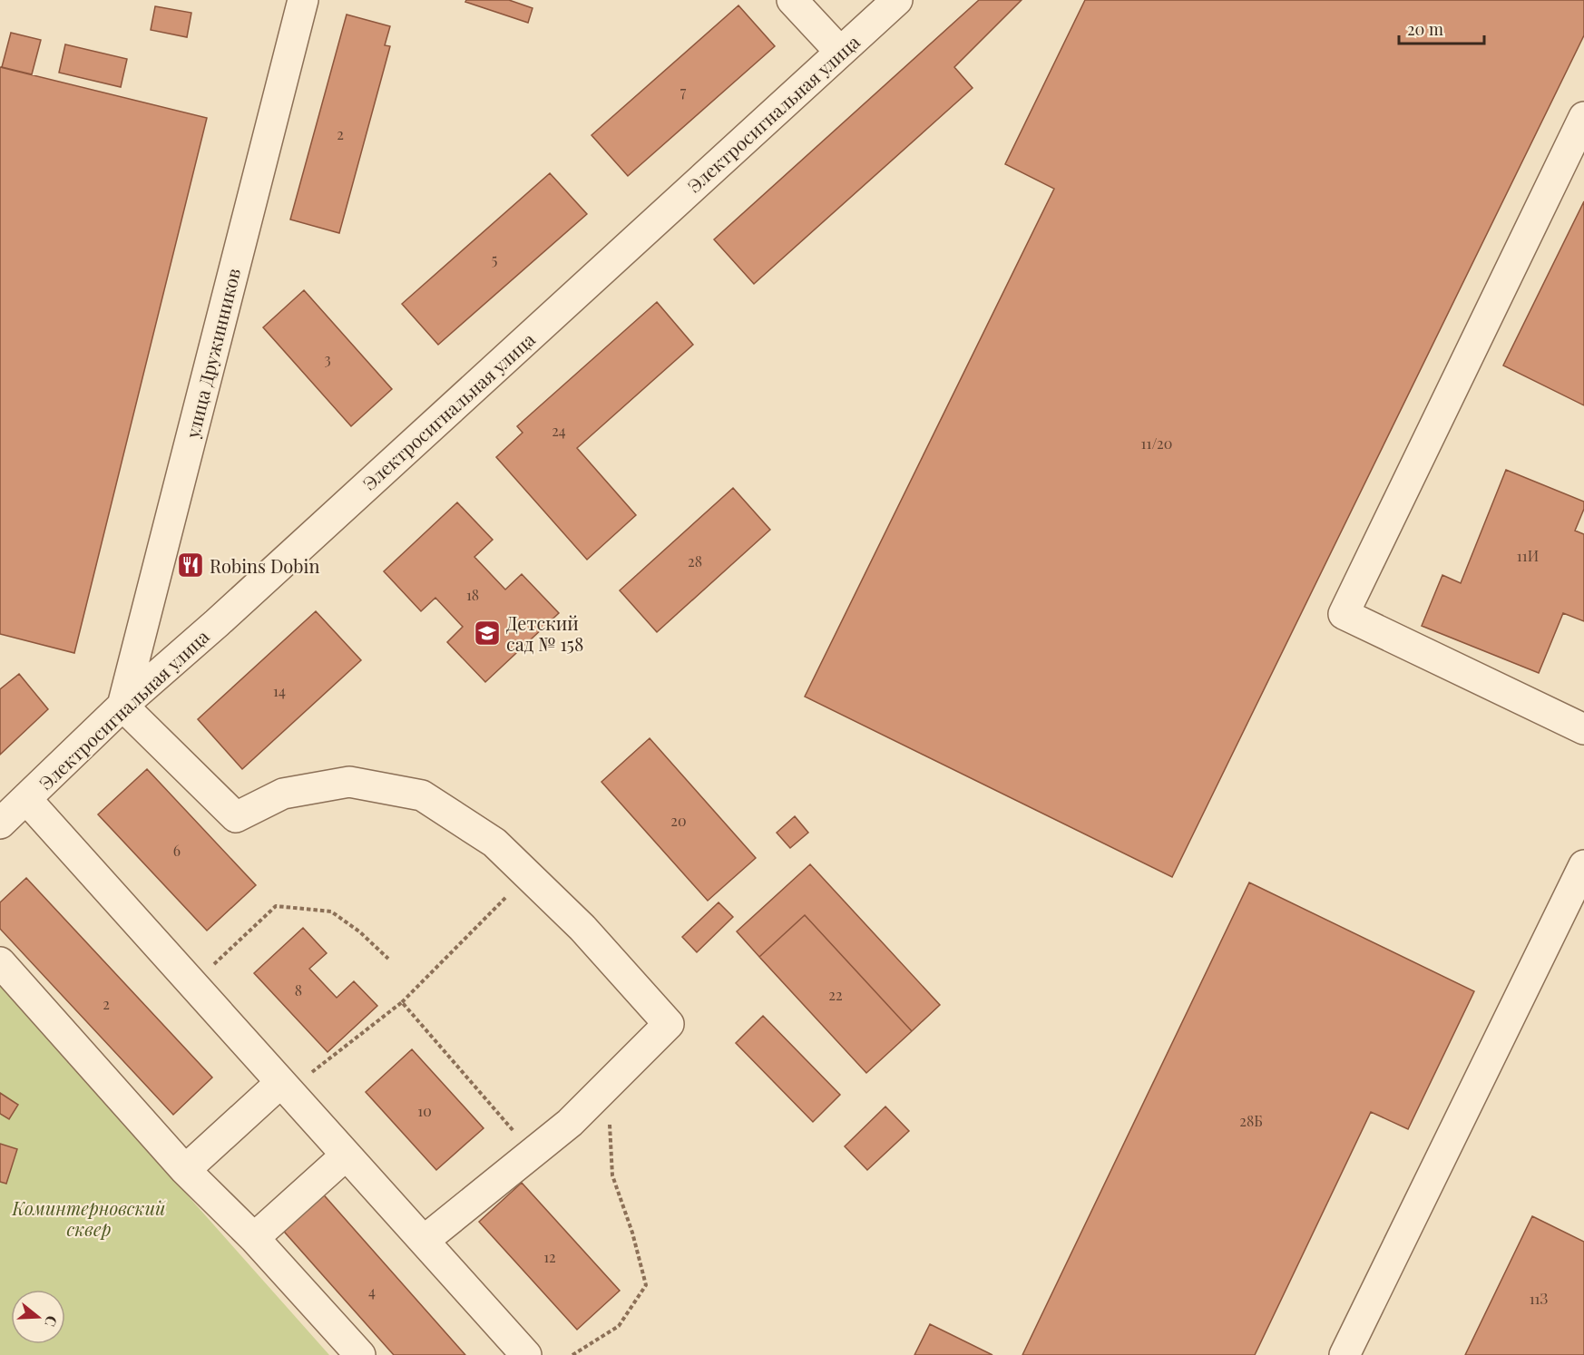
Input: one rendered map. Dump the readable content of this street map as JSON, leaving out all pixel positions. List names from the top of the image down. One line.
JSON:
{"streets":{"street":["Электросигнальная улица","улица Дружинников"]},"crossings":[["Электросигнальная улица","улица Дружинников"]],"parks":["Коминтерновский сквер"],"places":{"restaurant":["Robins Dobin"],"school or university":["Детский сад № 158"]},"house_numbers":["7","2","5","3","24","11/20","11И","28","18","14","20","6","8","22","2","10","28Б","12","4","11З"],"scale_bar":"20 m","north":"right"}
